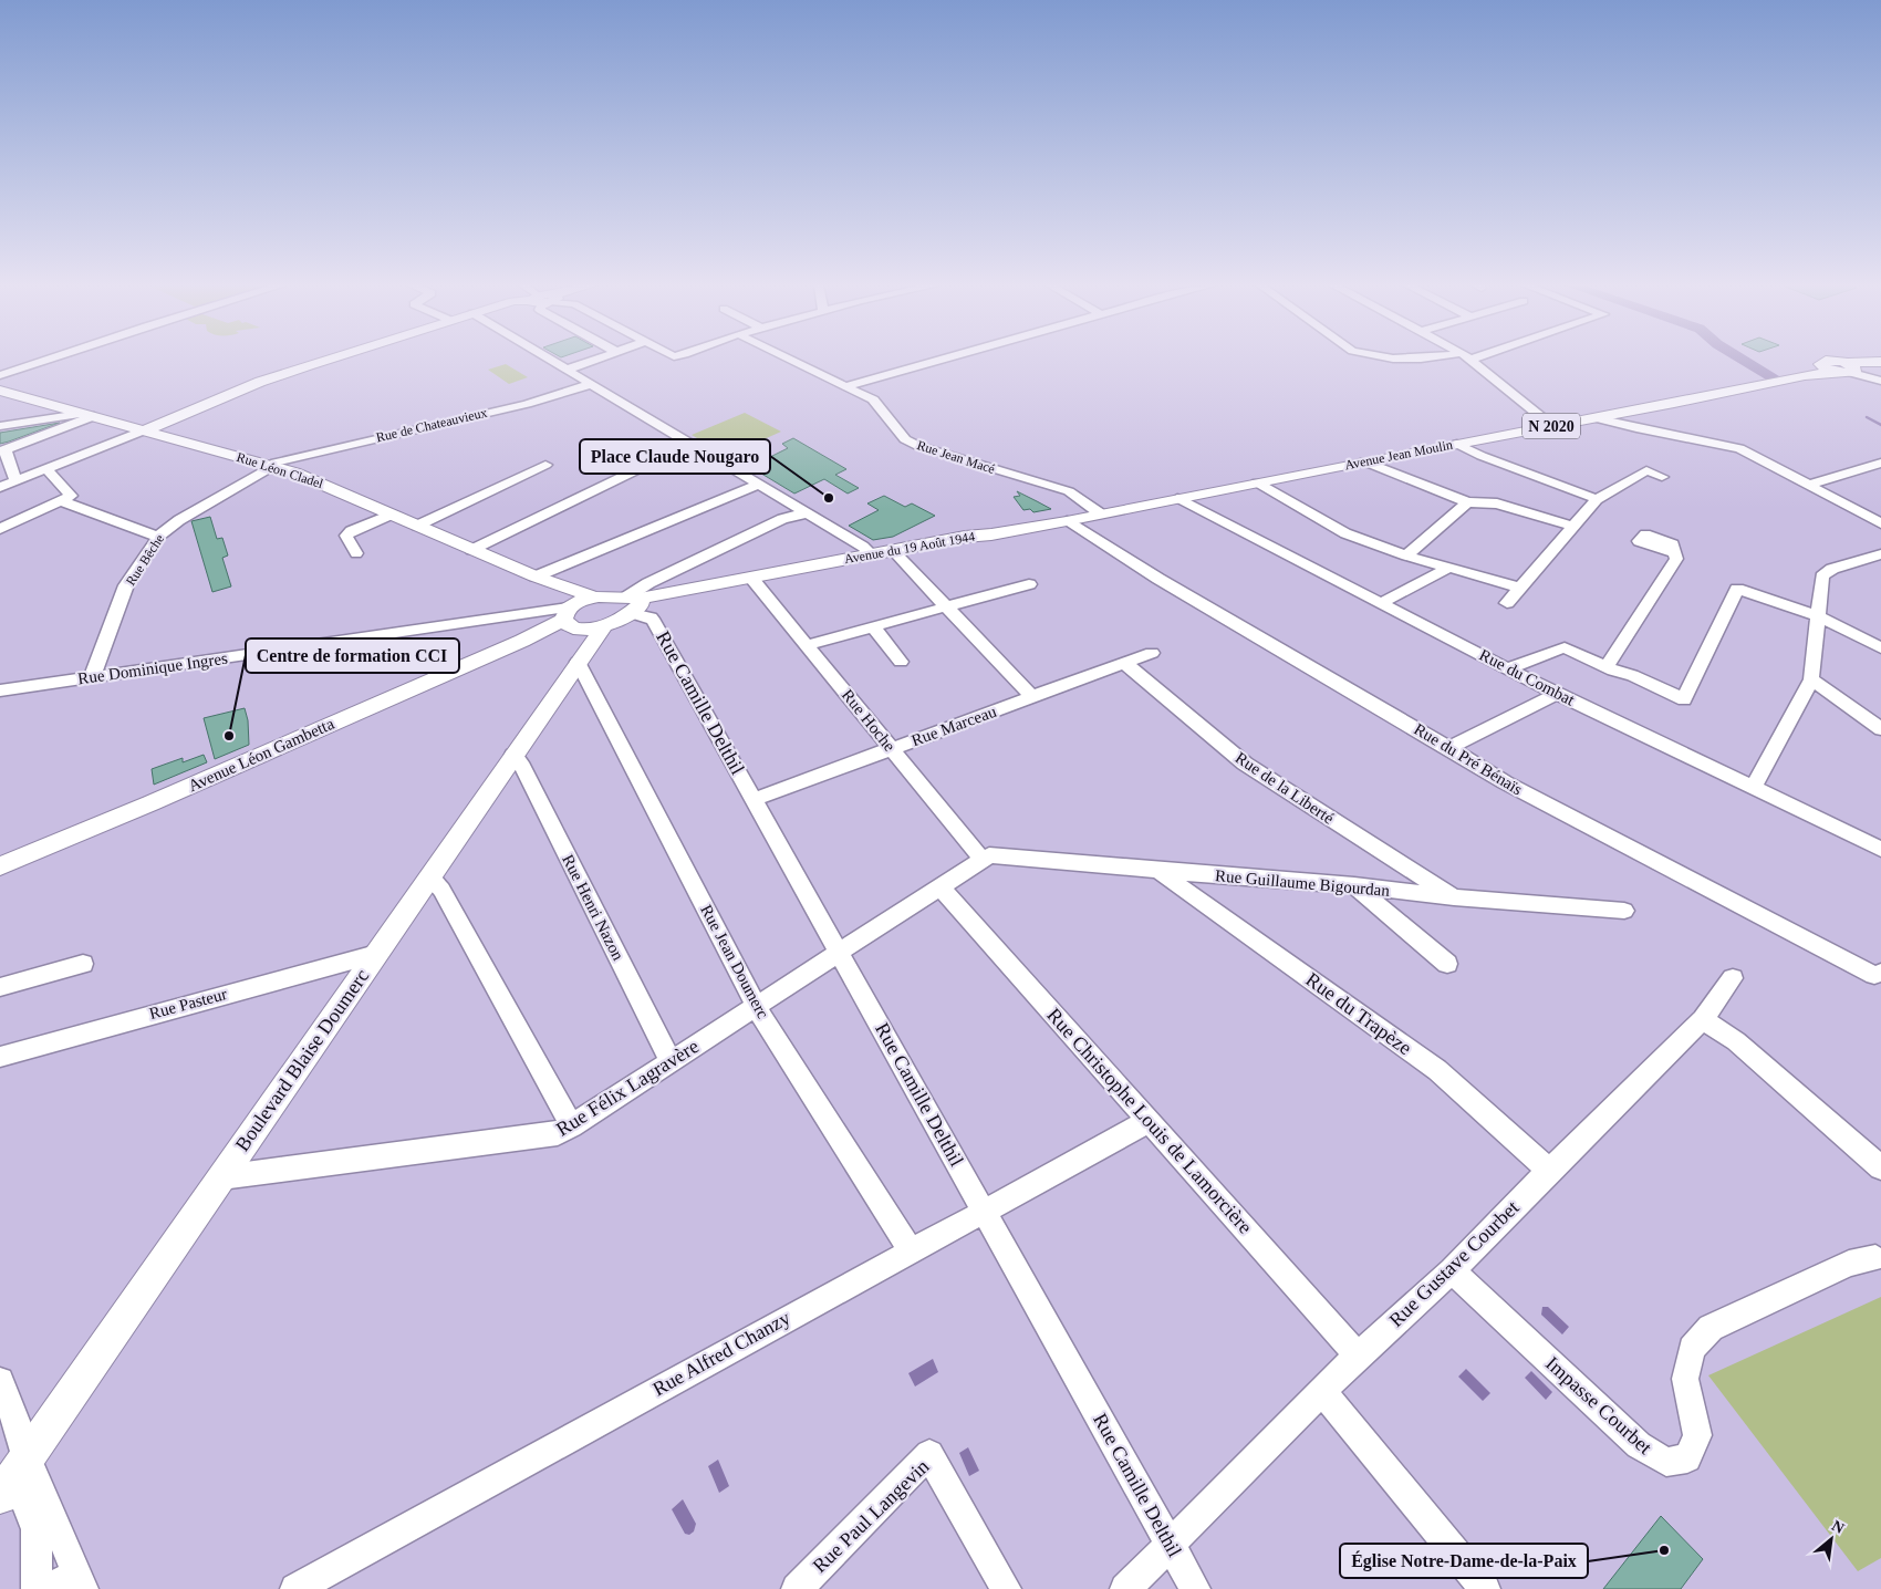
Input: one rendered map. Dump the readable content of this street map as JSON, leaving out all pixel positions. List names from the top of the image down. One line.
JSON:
{"streets":{"main road":["N 2020","Avenue Jean Moulin","Rue Léon Cladel","Avenue du 19 Août 1944","Avenue Léon Gambetta","Boulevard Blaise Doumerc"],"street":["Rue de Chateauvieux","Rue Jean Macé","Rue Bêche","Rue Dominique Ingres","Rue du Combat","Rue Camille Delthil","Rue Hoche","Rue Marceau","Rue du Pré Bénaïs","Rue de la Liberté","Rue Guillaume Bigourdan","Rue Henri Nazon","Rue Jean Doumerc","Rue Pasteur","Rue du Trapèze","Rue Félix Lagravère","Rue Christophe Louis de Lamorcière","Rue Gustave Courbet","Rue Alfred Chanzy","Impasse Courbet","Rue Paul Langevin"]},"crossings":[["Rue de Chateauvieux","Rue Léon Cladel"],["Rue de Chateauvieux","Rue Bêche"],["Avenue Jean Moulin","Rue Jean Macé"],["Avenue Jean Moulin","Avenue du 19 Août 1944"],["Avenue Jean Moulin","Rue du Combat"],["Avenue Jean Moulin","Rue du Pré Bénaïs"],["Rue Léon Cladel","Rue Bêche"],["Rue Léon Cladel","Rue Dominique Ingres"],["Rue Léon Cladel","Avenue Léon Gambetta"],["Avenue du 19 Août 1944","Rue Camille Delthil"],["Avenue du 19 Août 1944","Rue Hoche"],["Rue Bêche","Rue Dominique Ingres"],["Rue Dominique Ingres","Avenue Léon Gambetta"],["Rue Camille Delthil","Rue Marceau"],["Rue Camille Delthil","Rue Félix Lagravère"],["Rue Camille Delthil","Rue Gustave Courbet"],["Rue Camille Delthil","Rue Alfred Chanzy"],["Rue Hoche","Rue Marceau"],["Rue Hoche","Rue Guillaume Bigourdan"],["Rue Hoche","Rue Félix Lagravère"],["Rue Marceau","Rue de la Liberté"],["Rue de la Liberté","Rue Guillaume Bigourdan"],["Rue Guillaume Bigourdan","Rue du Trapèze"],["Rue Guillaume Bigourdan","Rue Félix Lagravère"],["Rue Henri Nazon","Boulevard Blaise Doumerc"],["Rue Henri Nazon","Rue Félix Lagravère"],["Rue Jean Doumerc","Boulevard Blaise Doumerc"],["Rue Jean Doumerc","Rue Félix Lagravère"],["Rue Jean Doumerc","Rue Alfred Chanzy"],["Rue Pasteur","Boulevard Blaise Doumerc"],["Rue du Trapèze","Rue Gustave Courbet"],["Boulevard Blaise Doumerc","Rue Félix Lagravère"],["Rue Félix Lagravère","Rue Christophe Louis de Lamorcière"],["Rue Christophe Louis de Lamorcière","Rue Gustave Courbet"],["Rue Christophe Louis de Lamorcière","Rue Alfred Chanzy"],["Rue Gustave Courbet","Impasse Courbet"]],"places":["Place Claude Nougaro","Centre de formation CCI","Église Notre-Dame-de-la-Paix"],"north":"top right"}
